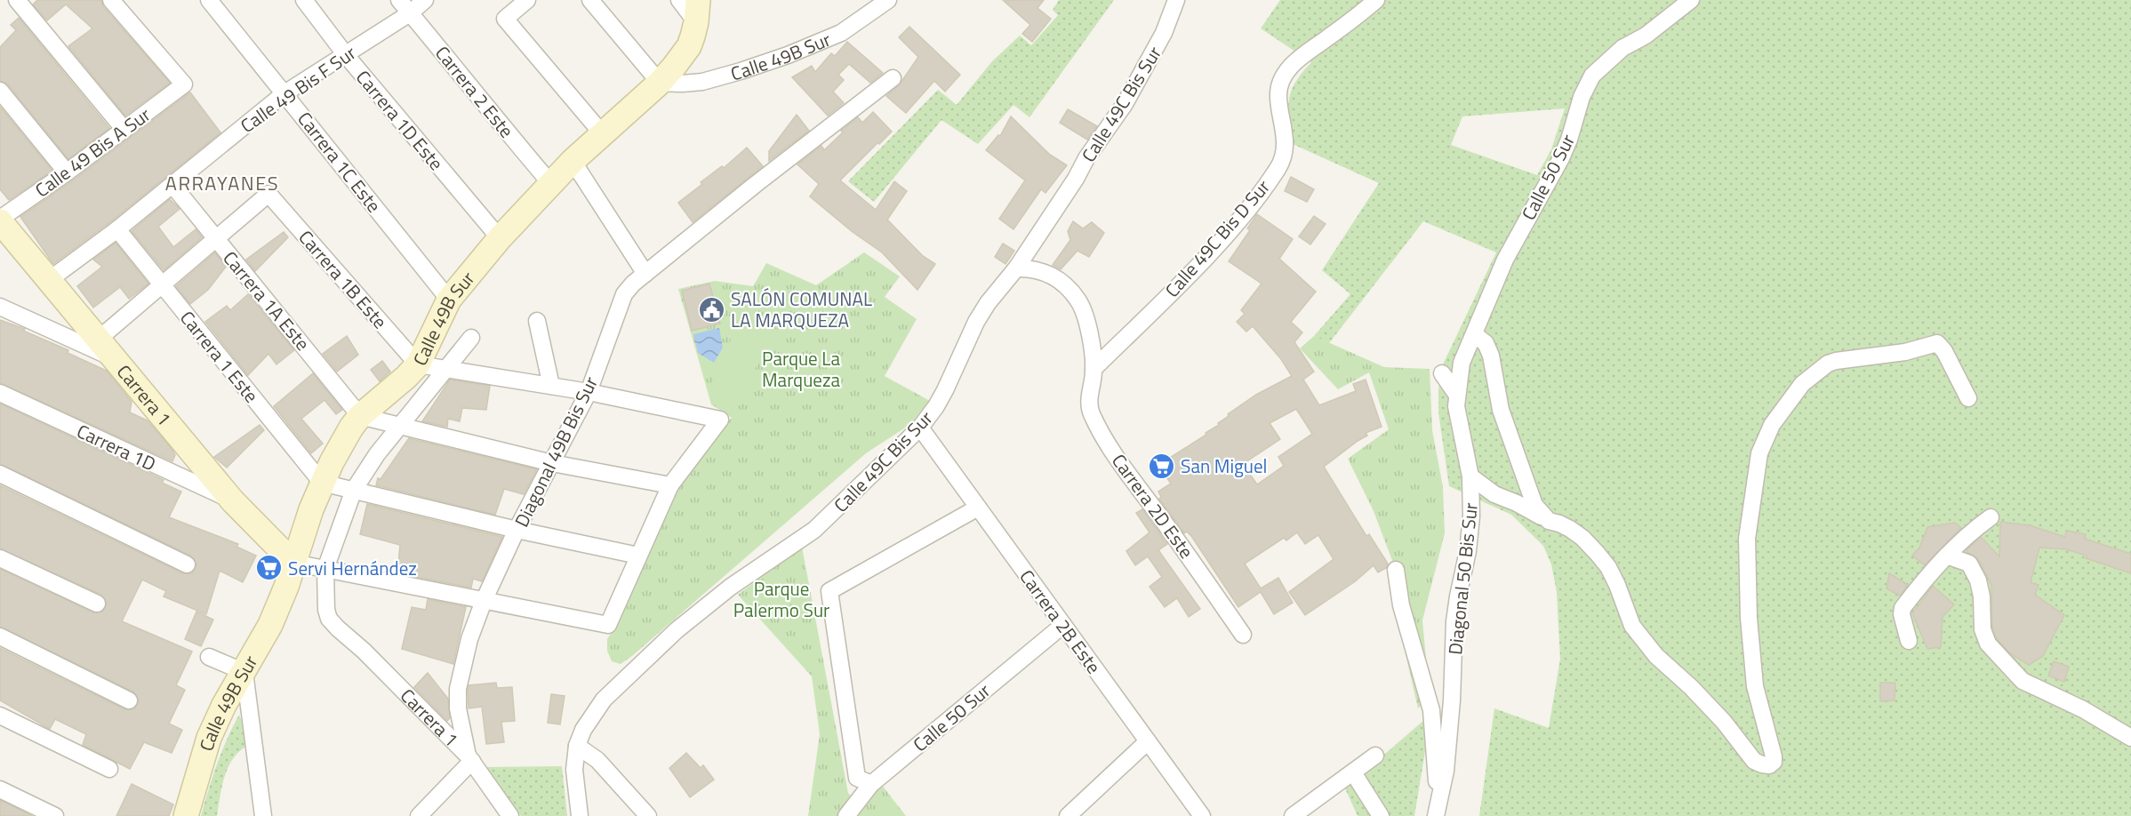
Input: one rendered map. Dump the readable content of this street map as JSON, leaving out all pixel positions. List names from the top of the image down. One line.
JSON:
{"streets":{"street":["Calle 49B Sur","Calle 49 Bis F Sur","Carrera 2 Este","Calle 49C Bis Sur","Carrera 1D Este","Calle 49 Bis A Sur","Carrera 1C Este","Calle 50 Sur","Calle 49C Bis D Sur","Carrera 1B Este","Carrera 1A Este","Carrera 1 Este","Carrera 1","Carrera 1D","Diagonal 49B Bis Sur","Carrera 2D Este","Diagonal 50 Bis Sur","Carrera 2B Este"]},"crossings":[["Calle 49B Sur","Carrera 2 Este"],["Calle 49B Sur","Carrera 1D Este"],["Calle 49B Sur","Carrera 1C Este"],["Calle 49B Sur","Carrera 1B Este"],["Calle 49B Sur","Carrera 1A Este"],["Calle 49B Sur","Carrera 1 Este"],["Calle 49B Sur","Carrera 1"],["Calle 49 Bis F Sur","Carrera 2 Este"],["Calle 49 Bis F Sur","Carrera 1D Este"],["Calle 49 Bis F Sur","Carrera 1C Este"],["Calle 49 Bis F Sur","Carrera 1A Este"],["Calle 49 Bis F Sur","Carrera 1 Este"],["Calle 49 Bis F Sur","Carrera 1"],["Calle 49C Bis Sur","Carrera 2B Este"],["Calle 49 Bis A Sur","Carrera 1"],["Calle 50 Sur","Diagonal 50 Bis Sur"],["Calle 50 Sur","Carrera 2B Este"],["Calle 49C Bis D Sur","Carrera 2D Este"],["Carrera 1B Este","Carrera 1A Este"],["Carrera 1","Carrera 1D"],["Carrera 1","Diagonal 49B Bis Sur"]],"districts":["ARRAYANES"],"parks":["Parque La Marqueza","Parque Palermo Sur"],"places":{"public building":["SALÓN COMUNAL LA MARQUEZA"],"supermarket":["San Miguel","Servi Hernández"]}}
